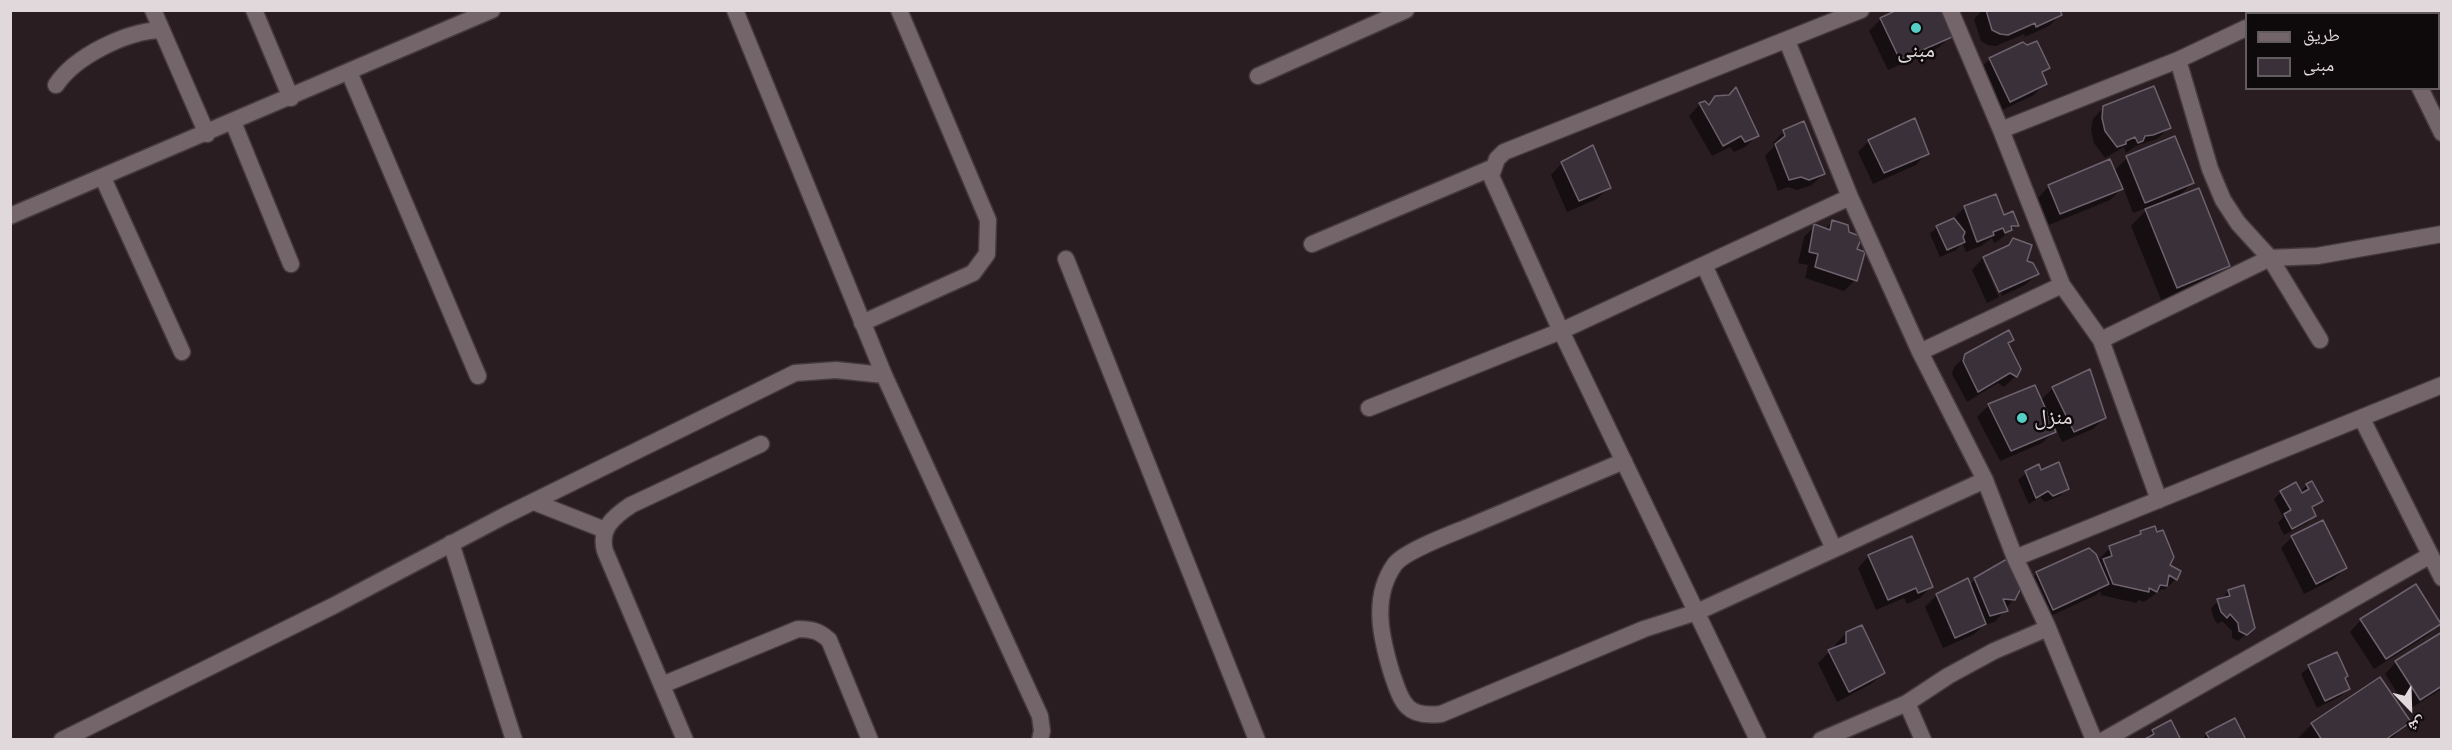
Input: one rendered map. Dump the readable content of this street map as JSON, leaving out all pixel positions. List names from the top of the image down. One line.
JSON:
{"places":["مبنى","منزل"],"legend":["طريق","مبنى"],"north":"bottom right"}
